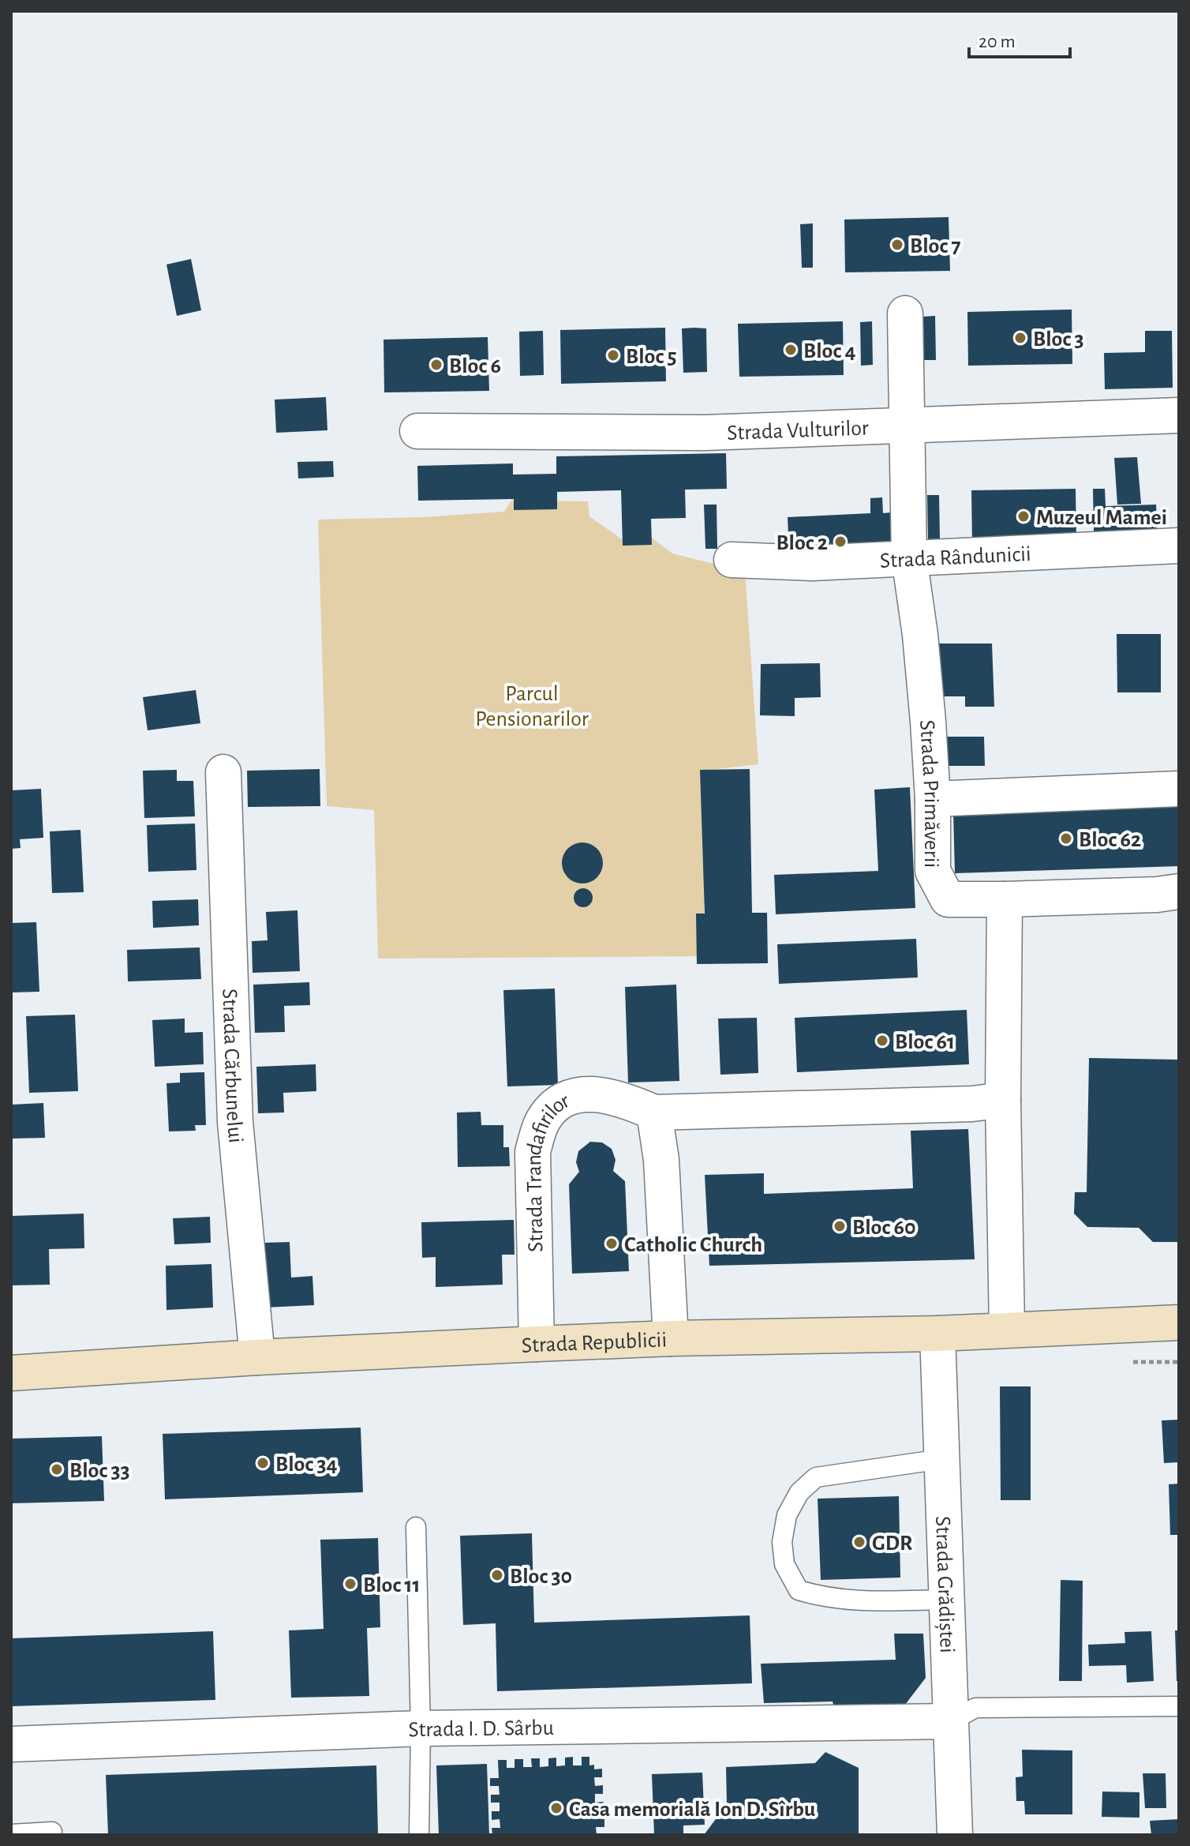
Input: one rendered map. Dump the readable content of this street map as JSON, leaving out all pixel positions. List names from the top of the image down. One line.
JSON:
{"streets":{"main road":["Strada Republicii"],"street":["Strada Vulturilor","Strada Rândunicii","Strada Primăverii","Strada Cărbunelui","Strada Trandafirilor","Strada Grădiștei","Strada I. D. Sârbu"]},"crossings":[["Strada Vulturilor","Strada Primăverii"],["Strada Rândunicii","Strada Primăverii"],["Strada Cărbunelui","Strada Republicii"],["Strada Trandafirilor","Strada Republicii"],["Strada Republicii","Strada Grădiștei"],["Strada Grădiștei","Strada I. D. Sârbu"]],"parks":["Parcul Pensionarilor"],"places":["Bloc 7","Bloc 3","Bloc 4","Bloc 5","Bloc 6","Muzeul Mamei","Bloc 2","Bloc 62","Bloc 61","Bloc 60","Catholic Church","Bloc 34","Bloc 33","GDR","Bloc 30","Bloc 11","Casa memorială Ion D. Sîrbu"],"scale_bar":"20 m"}
